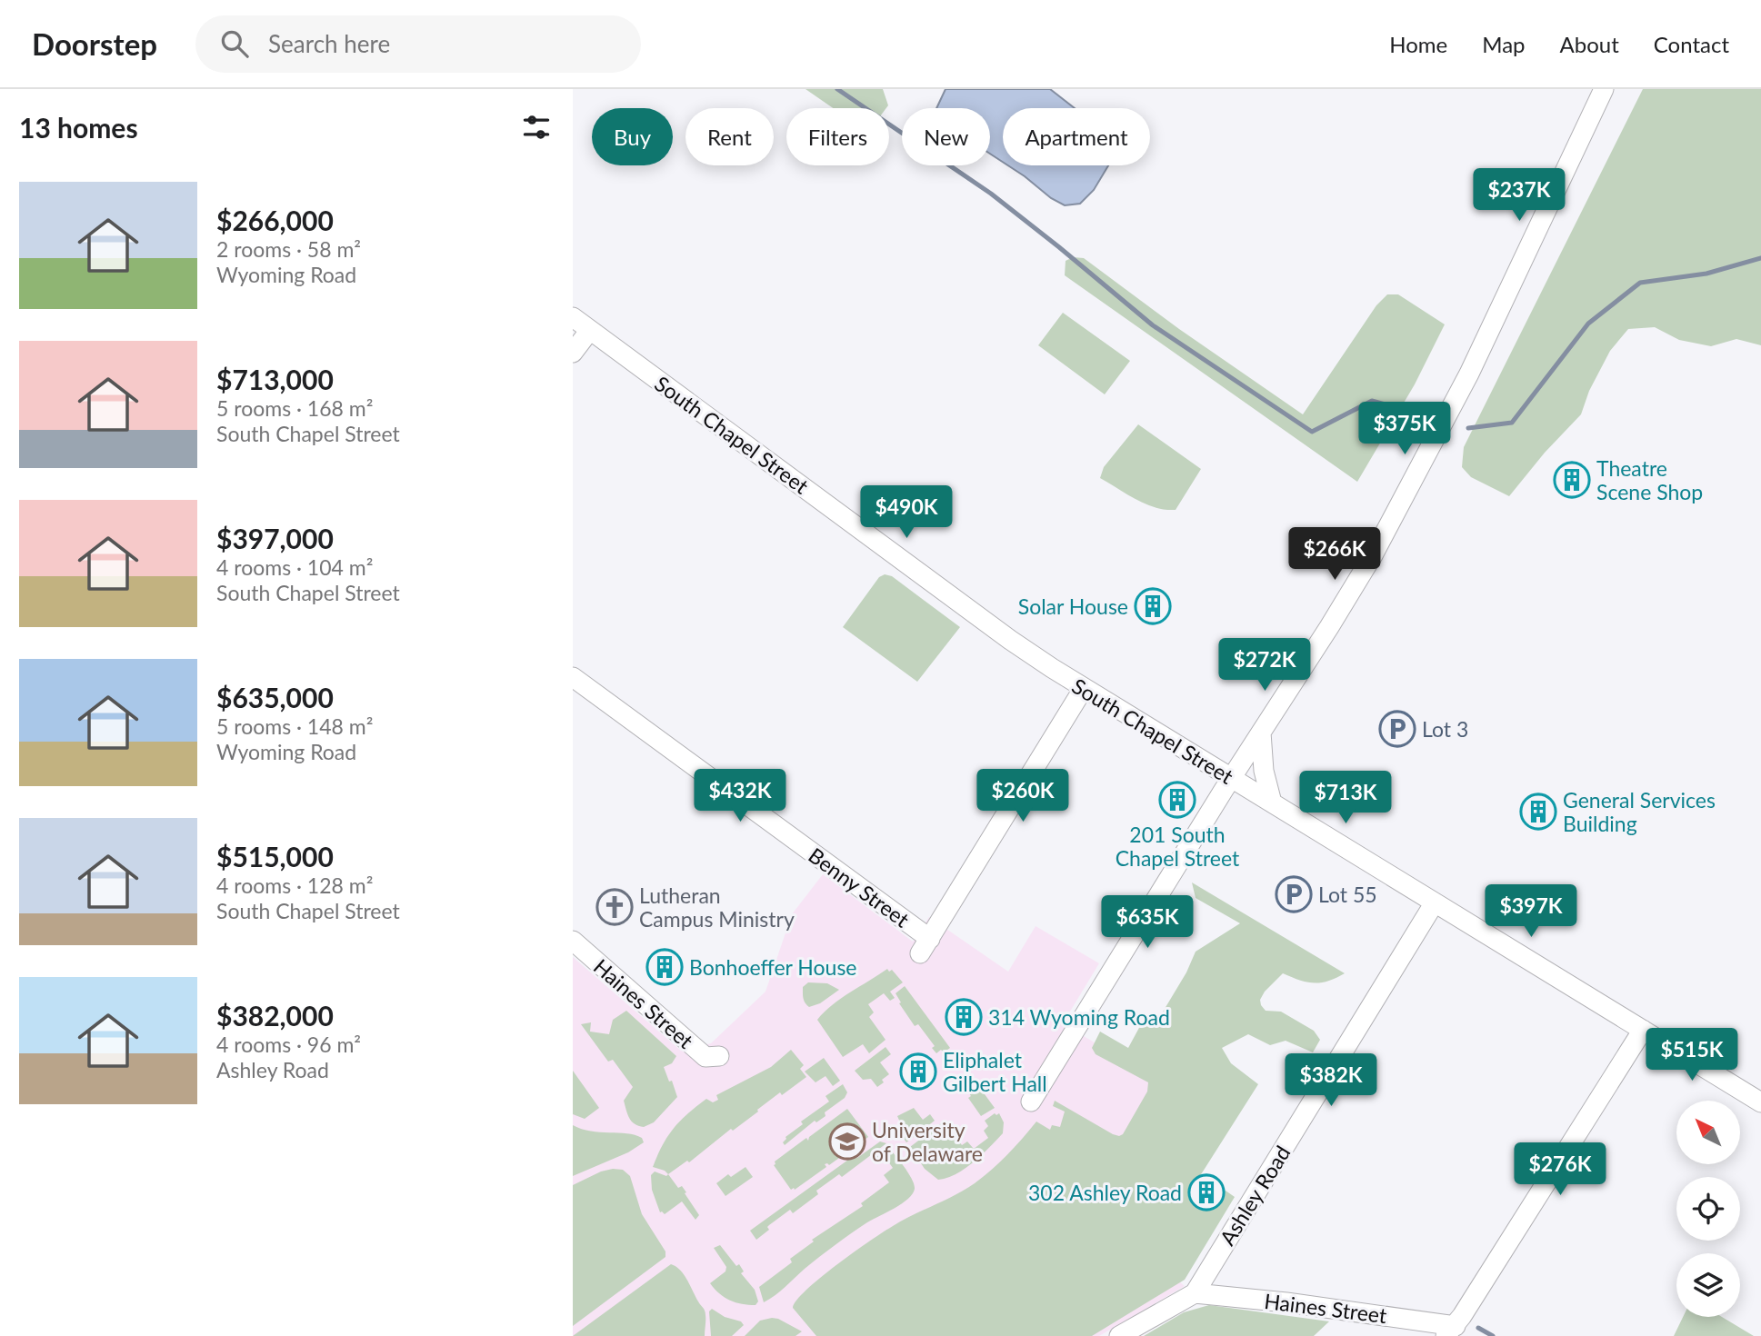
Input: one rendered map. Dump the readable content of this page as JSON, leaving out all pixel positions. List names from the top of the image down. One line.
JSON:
{"streets":{"street":["South Chapel Street","Benny Street","Haines Street","Ashley Road"]},"crossings":[["South Chapel Street","Benny Street"],["South Chapel Street","Ashley Road"],["Haines Street","Ashley Road"]],"places":{"building":["Theatre Scene Shop","Solar House","201 South Chapel Street","General Services Building","Bonhoeffer House","314 Wyoming Road","Eliphalet Gilbert Hall","302 Ashley Road"],"parking":["Lot 3","Lot 55"],"church":["Lutheran Campus Ministry"],"school or university":["University of Delaware"]},"north":"top left","page":{"header":"Doorstep","search":"Search here","nav":["Home","Map","About","Contact"],"heading":"13 homes","chip":["Buy","Rent","Filters","New","Apartment"],"list":[{"name":"$266,000","note":"2 rooms · 58 m² · Wyoming Road"},{"name":"$713,000","note":"5 rooms · 168 m² · South Chapel Street"},{"name":"$397,000","note":"4 rooms · 104 m² · South Chapel Street"},{"name":"$635,000","note":"5 rooms · 148 m² · Wyoming Road"},{"name":"$515,000","note":"4 rooms · 128 m² · South Chapel Street"},{"name":"$382,000","note":"4 rooms · 96 m² · Ashley Road"}],"price":["$237K","$375K","$490K","$266K","$272K","$432K","$260K","$713K","$397K","$635K","$515K","$382K","$276K"]}}
